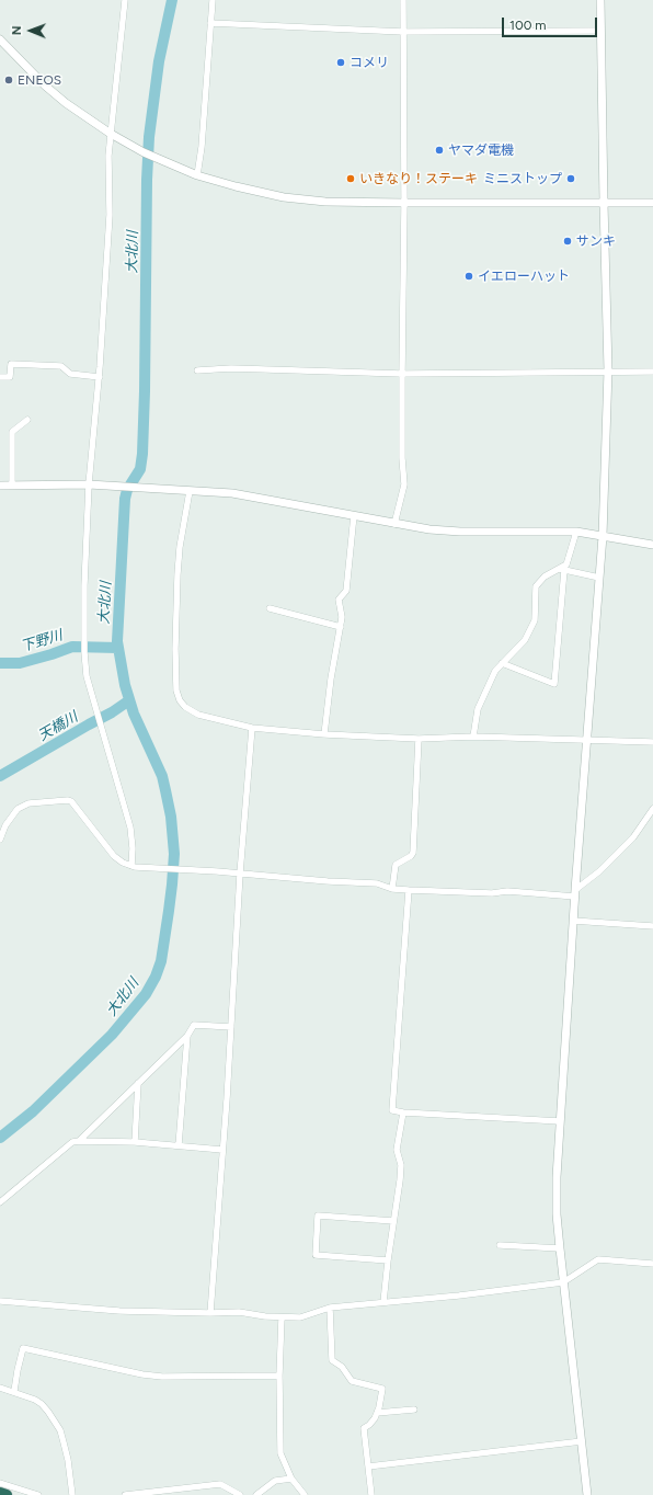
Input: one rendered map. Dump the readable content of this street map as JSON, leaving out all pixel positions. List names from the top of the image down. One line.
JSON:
{"water":["大北川","下野川","天橋川"],"places":["コメリ","ENEOS","ヤマダ電機","いきなり！ステーキ","ミニストップ","サンキ","イエローハット"],"scale_bar":"100 m","north":"left"}
